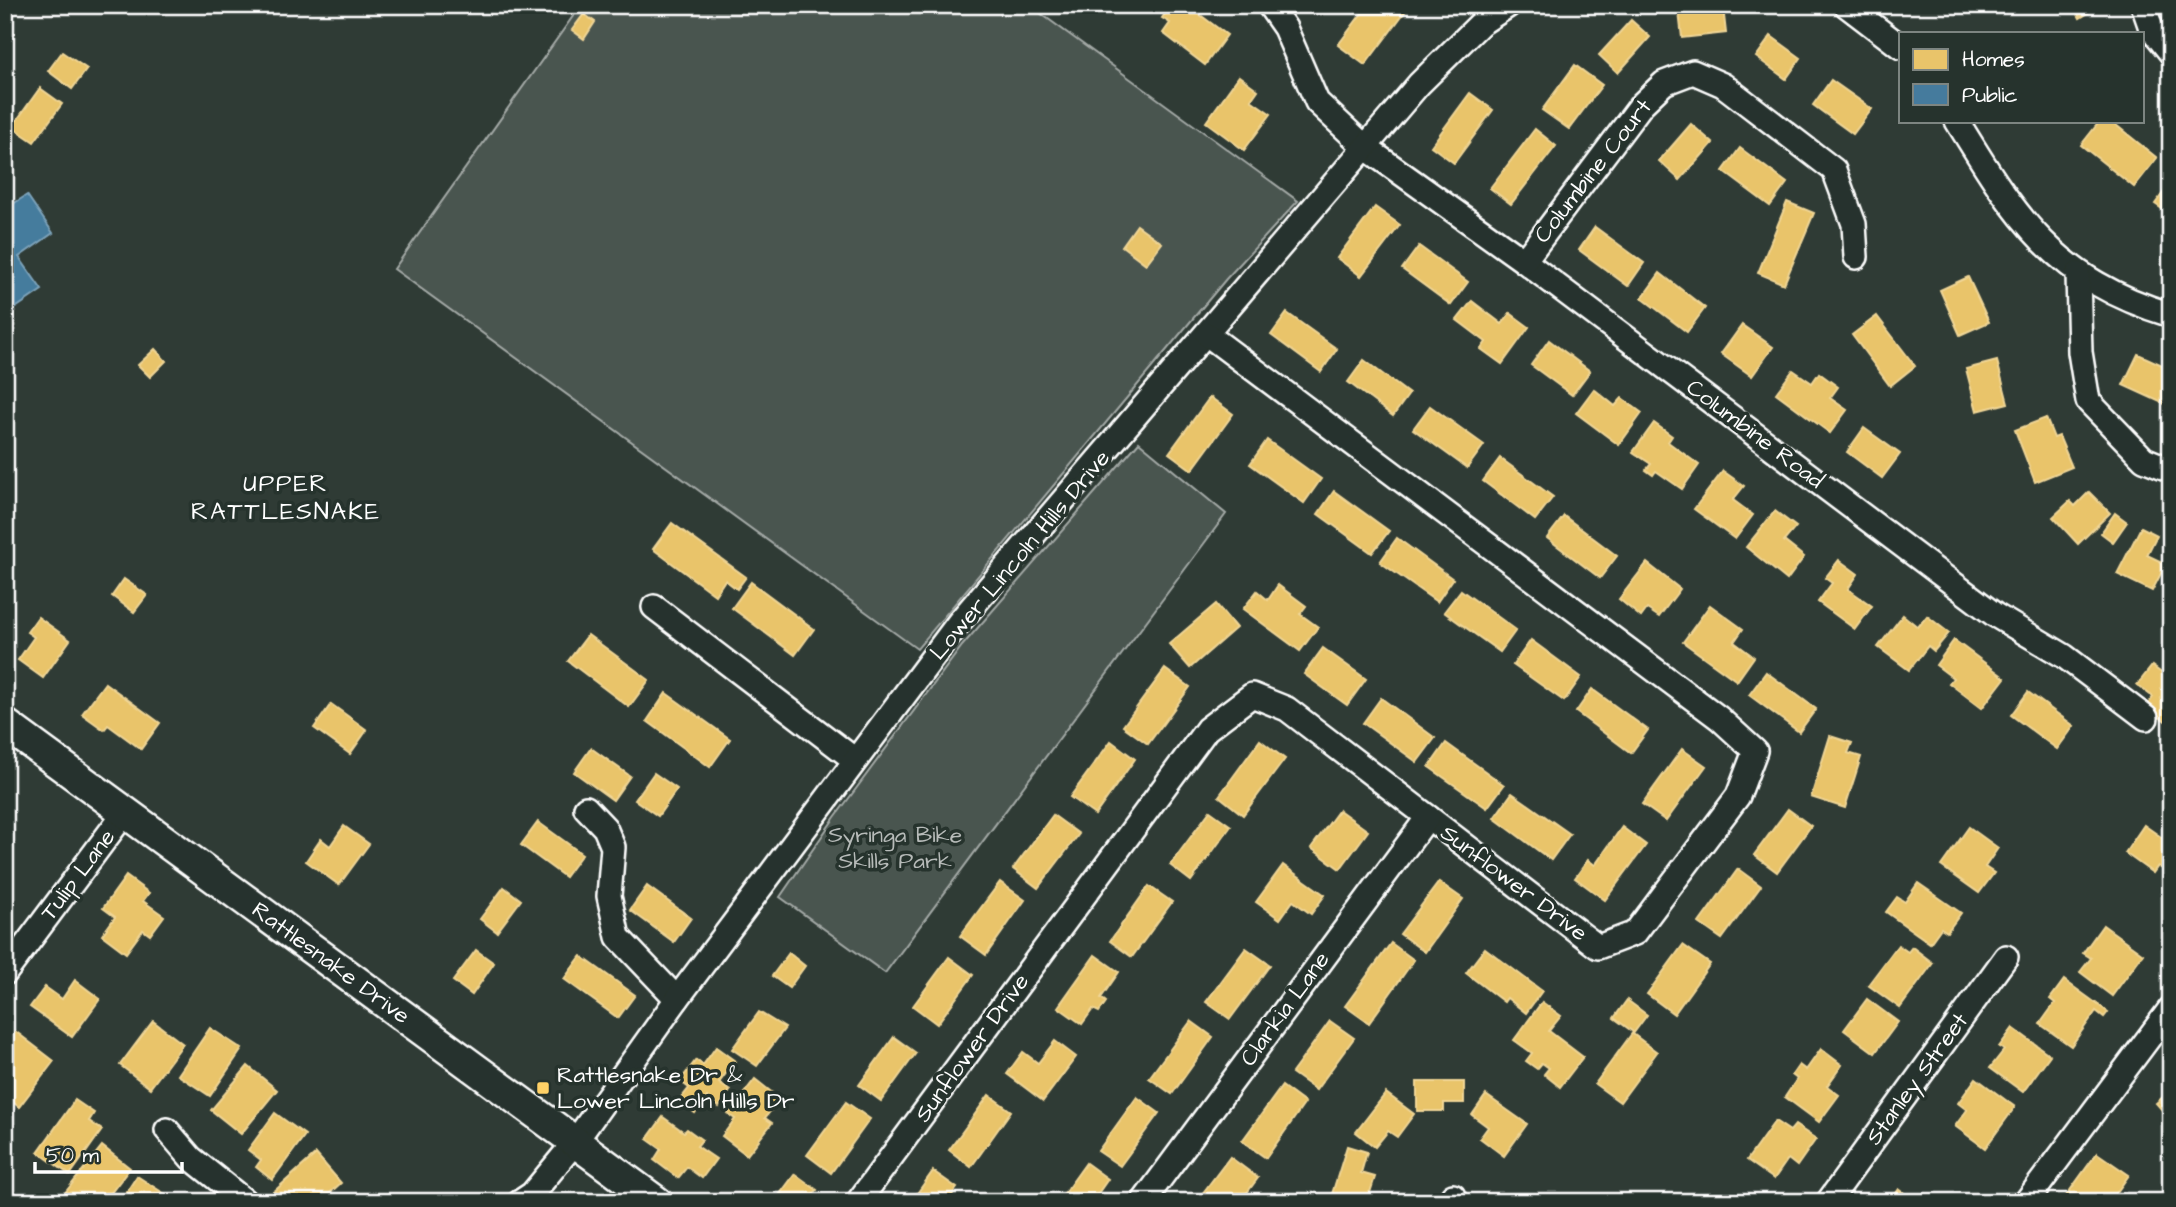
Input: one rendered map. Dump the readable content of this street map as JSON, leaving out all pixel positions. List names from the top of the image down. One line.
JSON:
{"streets":{"street":["Columbine Court","Columbine Road","Lower Lincoln Hills Drive","Tulip Lane","Sunflower Drive","Rattlesnake Drive","Clarkia Lane","Stanley Street"]},"crossings":[["Columbine Court","Columbine Road"],["Columbine Road","Lower Lincoln Hills Drive"],["Lower Lincoln Hills Drive","Sunflower Drive"],["Lower Lincoln Hills Drive","Rattlesnake Drive"],["Tulip Lane","Rattlesnake Drive"],["Sunflower Drive","Clarkia Lane"]],"districts":["UPPER RATTLESNAKE"],"parks":["Syringa Bike Skills Park"],"places":{"transit":["Rattlesnake Dr & Lower Lincoln Hills Dr"]},"legend":["Homes","Public"],"scale_bar":"50 m"}
